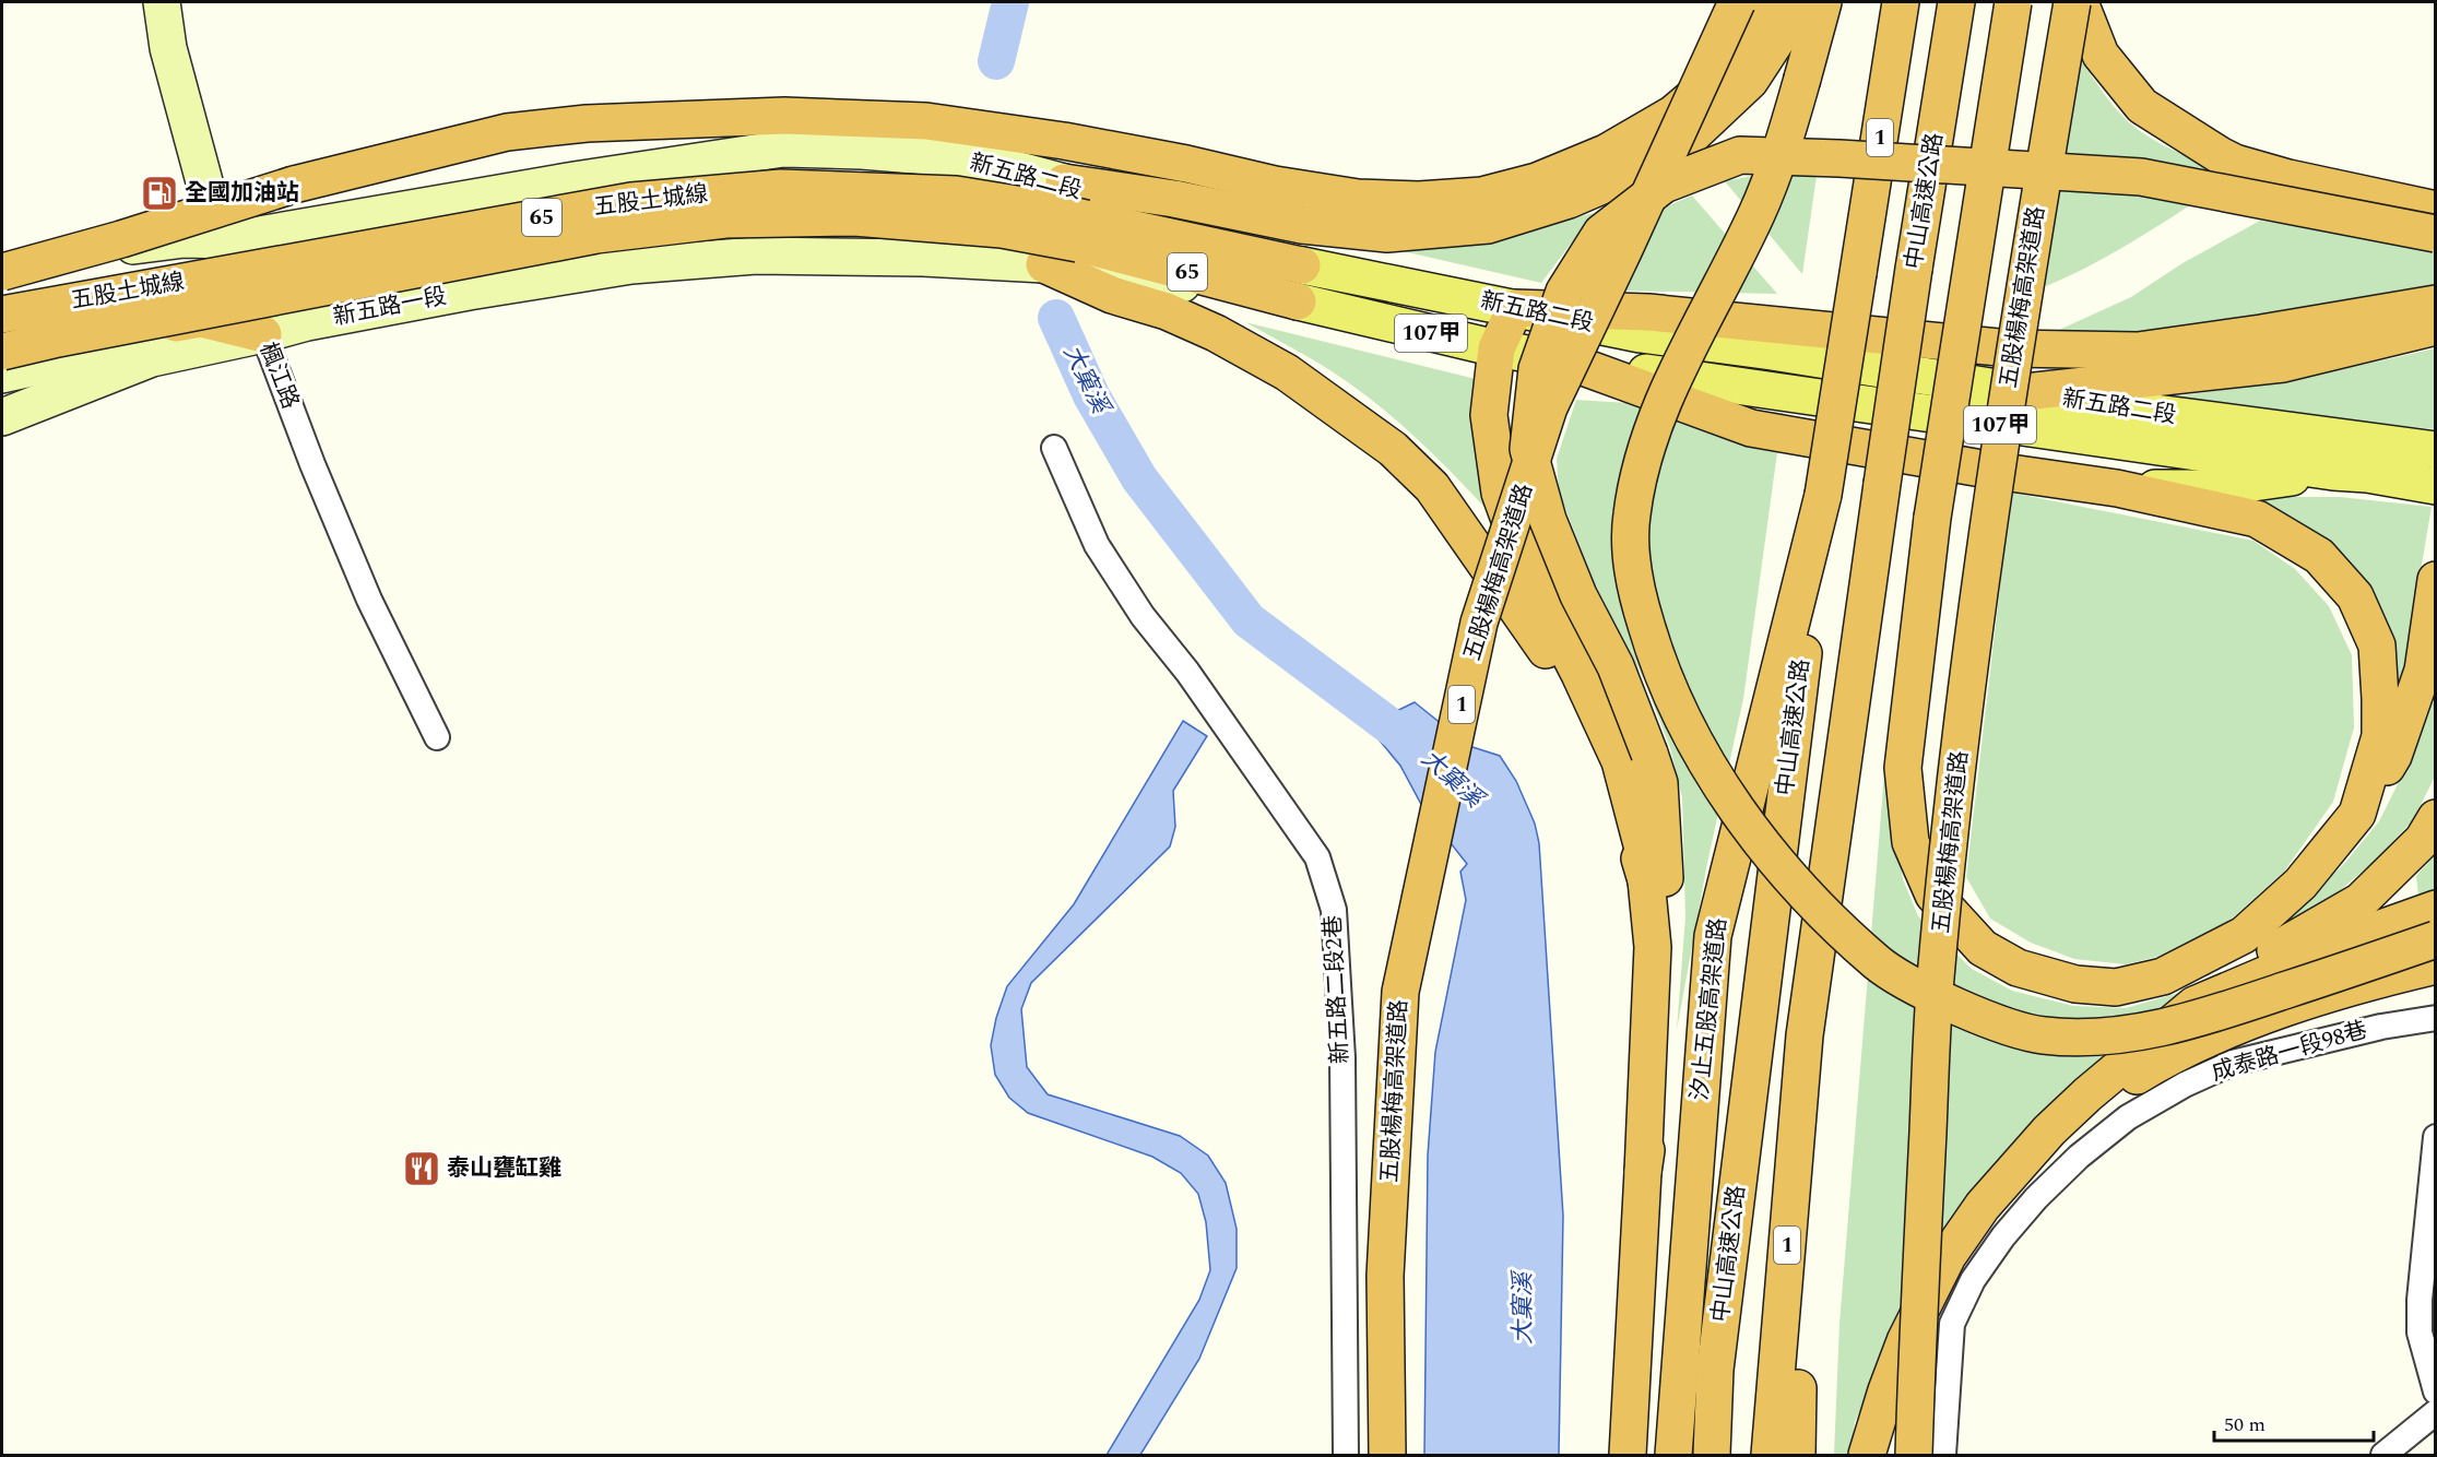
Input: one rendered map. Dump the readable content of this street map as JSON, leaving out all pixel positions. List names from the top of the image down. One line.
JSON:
{"streets":{"highway":["1","五股土城線","中山高速公路","65","五股楊梅高架道路","汐止五股高架道路"],"main road":["新五路二段","新五路一段","107甲","楓江路"],"street":["新五路二段2巷","成泰路一段98巷"]},"crossings":[["1","中山高速公路"],["新五路二段","五股土城線"],["新五路二段","新五路一段"],["新五路二段","107甲"],["新五路二段","楓江路"],["中山高速公路","汐止五股高架道路"],["新五路一段","楓江路"],["107甲","楓江路"]],"water":["大窠溪"],"places":{"fuel station":["全國加油站"],"restaurant":["泰山甕缸雞"]},"scale_bar":"50 m"}
